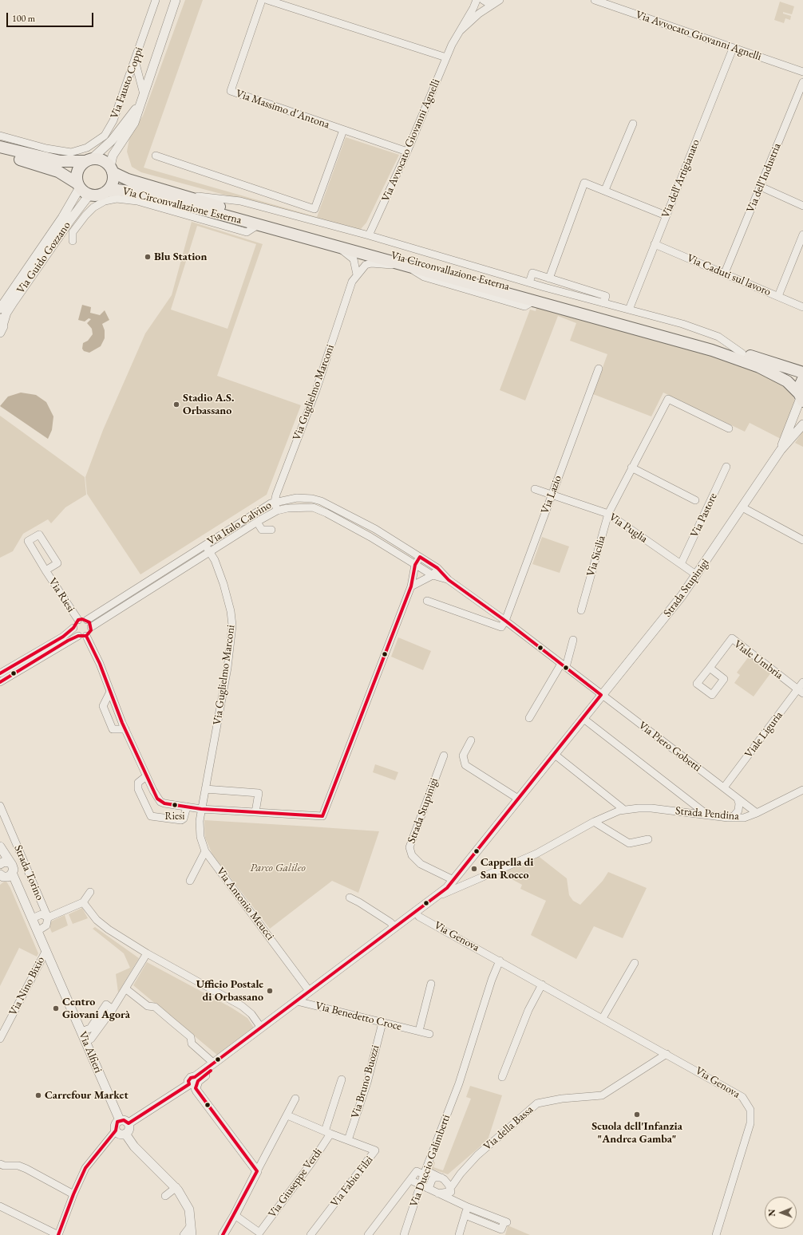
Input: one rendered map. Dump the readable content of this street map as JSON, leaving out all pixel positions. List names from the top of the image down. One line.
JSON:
{"streets":{"main road":["Via Circonvallazione Esterna"],"street":["Via Avvocato Giovanni Agnelli","Via Fausto Coppi","Via Massimo d'Antona","Via dell'Industria","Via dell'Artigianato","Via Guido Gozzano","Via Caduti sul lavoro","Via Guglielmo Marconi","Via Lazio","Via Pastore","Via Italo Calvino","Via Puglia","Via Sicilia","Strada Stupinigi","Via Riesi","Viale Umbria","Viale Liguria","Via Piero Gobetti","Strada Pendina","Strada Torino","Via Antonio Meucci","Via Genova","Via Nino Bixio","Via Benedetto Croce","Via Alfieri","Via Bruno Buozzi","Via della Bassa","Via Duccio Galimberti","Via Fabio Filzi","Via Giuseppe Verdi"]},"crossings":[["Via Avvocato Giovanni Agnelli","Via Massimo d'Antona"],["Via Avvocato Giovanni Agnelli","Via dell'Artigianato"],["Via Avvocato Giovanni Agnelli","Via Circonvallazione Esterna"],["Via dell'Industria","Via Caduti sul lavoro"],["Via dell'Artigianato","Via Circonvallazione Esterna"],["Via dell'Artigianato","Via Caduti sul lavoro"],["Via Circonvallazione Esterna","Via Guido Gozzano"],["Via Circonvallazione Esterna","Via Guglielmo Marconi"],["Via Circonvallazione Esterna","Strada Stupinigi"],["Via Guglielmo Marconi","Via Italo Calvino"],["Via Guglielmo Marconi","Via Antonio Meucci"],["Via Lazio","Via Italo Calvino"],["Via Lazio","Via Puglia"],["Via Pastore","Via Puglia"],["Via Italo Calvino","Strada Stupinigi"],["Via Italo Calvino","Via Riesi"],["Via Italo Calvino","Via Piero Gobetti"],["Via Puglia","Via Sicilia"],["Via Puglia","Strada Stupinigi"],["Strada Stupinigi","Via Piero Gobetti"],["Strada Stupinigi","Strada Pendina"],["Strada Stupinigi","Via Antonio Meucci"],["Strada Stupinigi","Via Genova"],["Strada Stupinigi","Via Benedetto Croce"],["Strada Stupinigi","Via Alfieri"],["Viale Umbria","Viale Liguria"],["Viale Liguria","Via Piero Gobetti"],["Via Piero Gobetti","Strada Pendina"],["Strada Torino","Via Alfieri"],["Via Genova","Via della Bassa"],["Via Genova","Via Duccio Galimberti"],["Via Nino Bixio","Via Alfieri"],["Via Benedetto Croce","Via Bruno Buozzi"],["Via Bruno Buozzi","Via Fabio Filzi"]],"parks":["Parco Galileo"],"places":["Blu Station","Stadio A.S. Orbassano","Riesi","Cappella di San Rocco","Ufficio Postale di Orbassano","Centro Giovani Agorà","Carrefour Market","Scuola dell'Infanzia \"Andrea Gamba\""],"scale_bar":"100 m","north":"left"}
